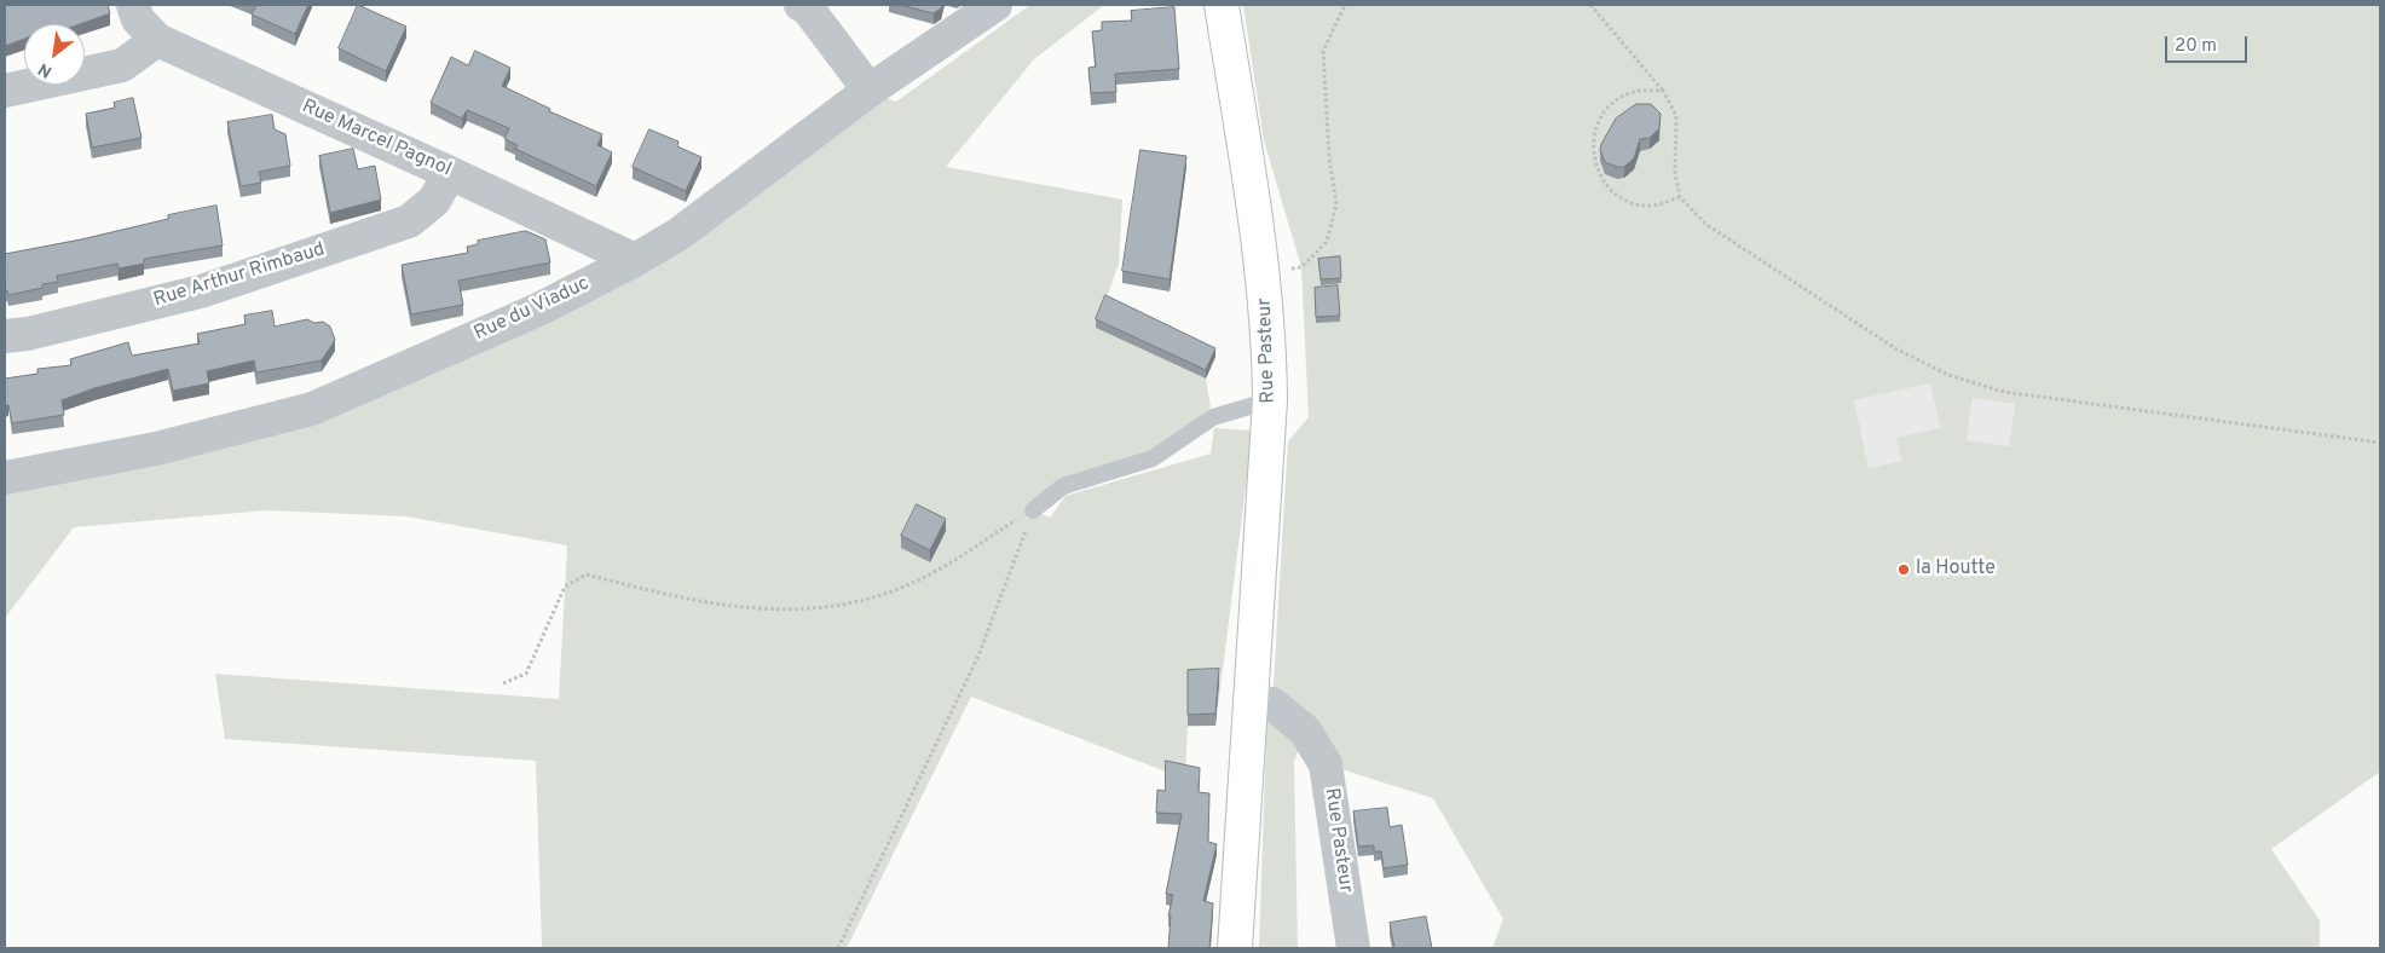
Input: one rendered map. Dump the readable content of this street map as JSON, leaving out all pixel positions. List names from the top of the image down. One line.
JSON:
{"streets":{"main road":["Rue Pasteur"],"street":["Rue Marcel Pagnol","Rue Arthur Rimbaud","Rue du Viaduc"]},"crossings":[["Rue Marcel Pagnol","Rue Arthur Rimbaud"],["Rue Marcel Pagnol","Rue du Viaduc"]],"places":["la Houtte"],"scale_bar":"20 m","north":"bottom left"}
